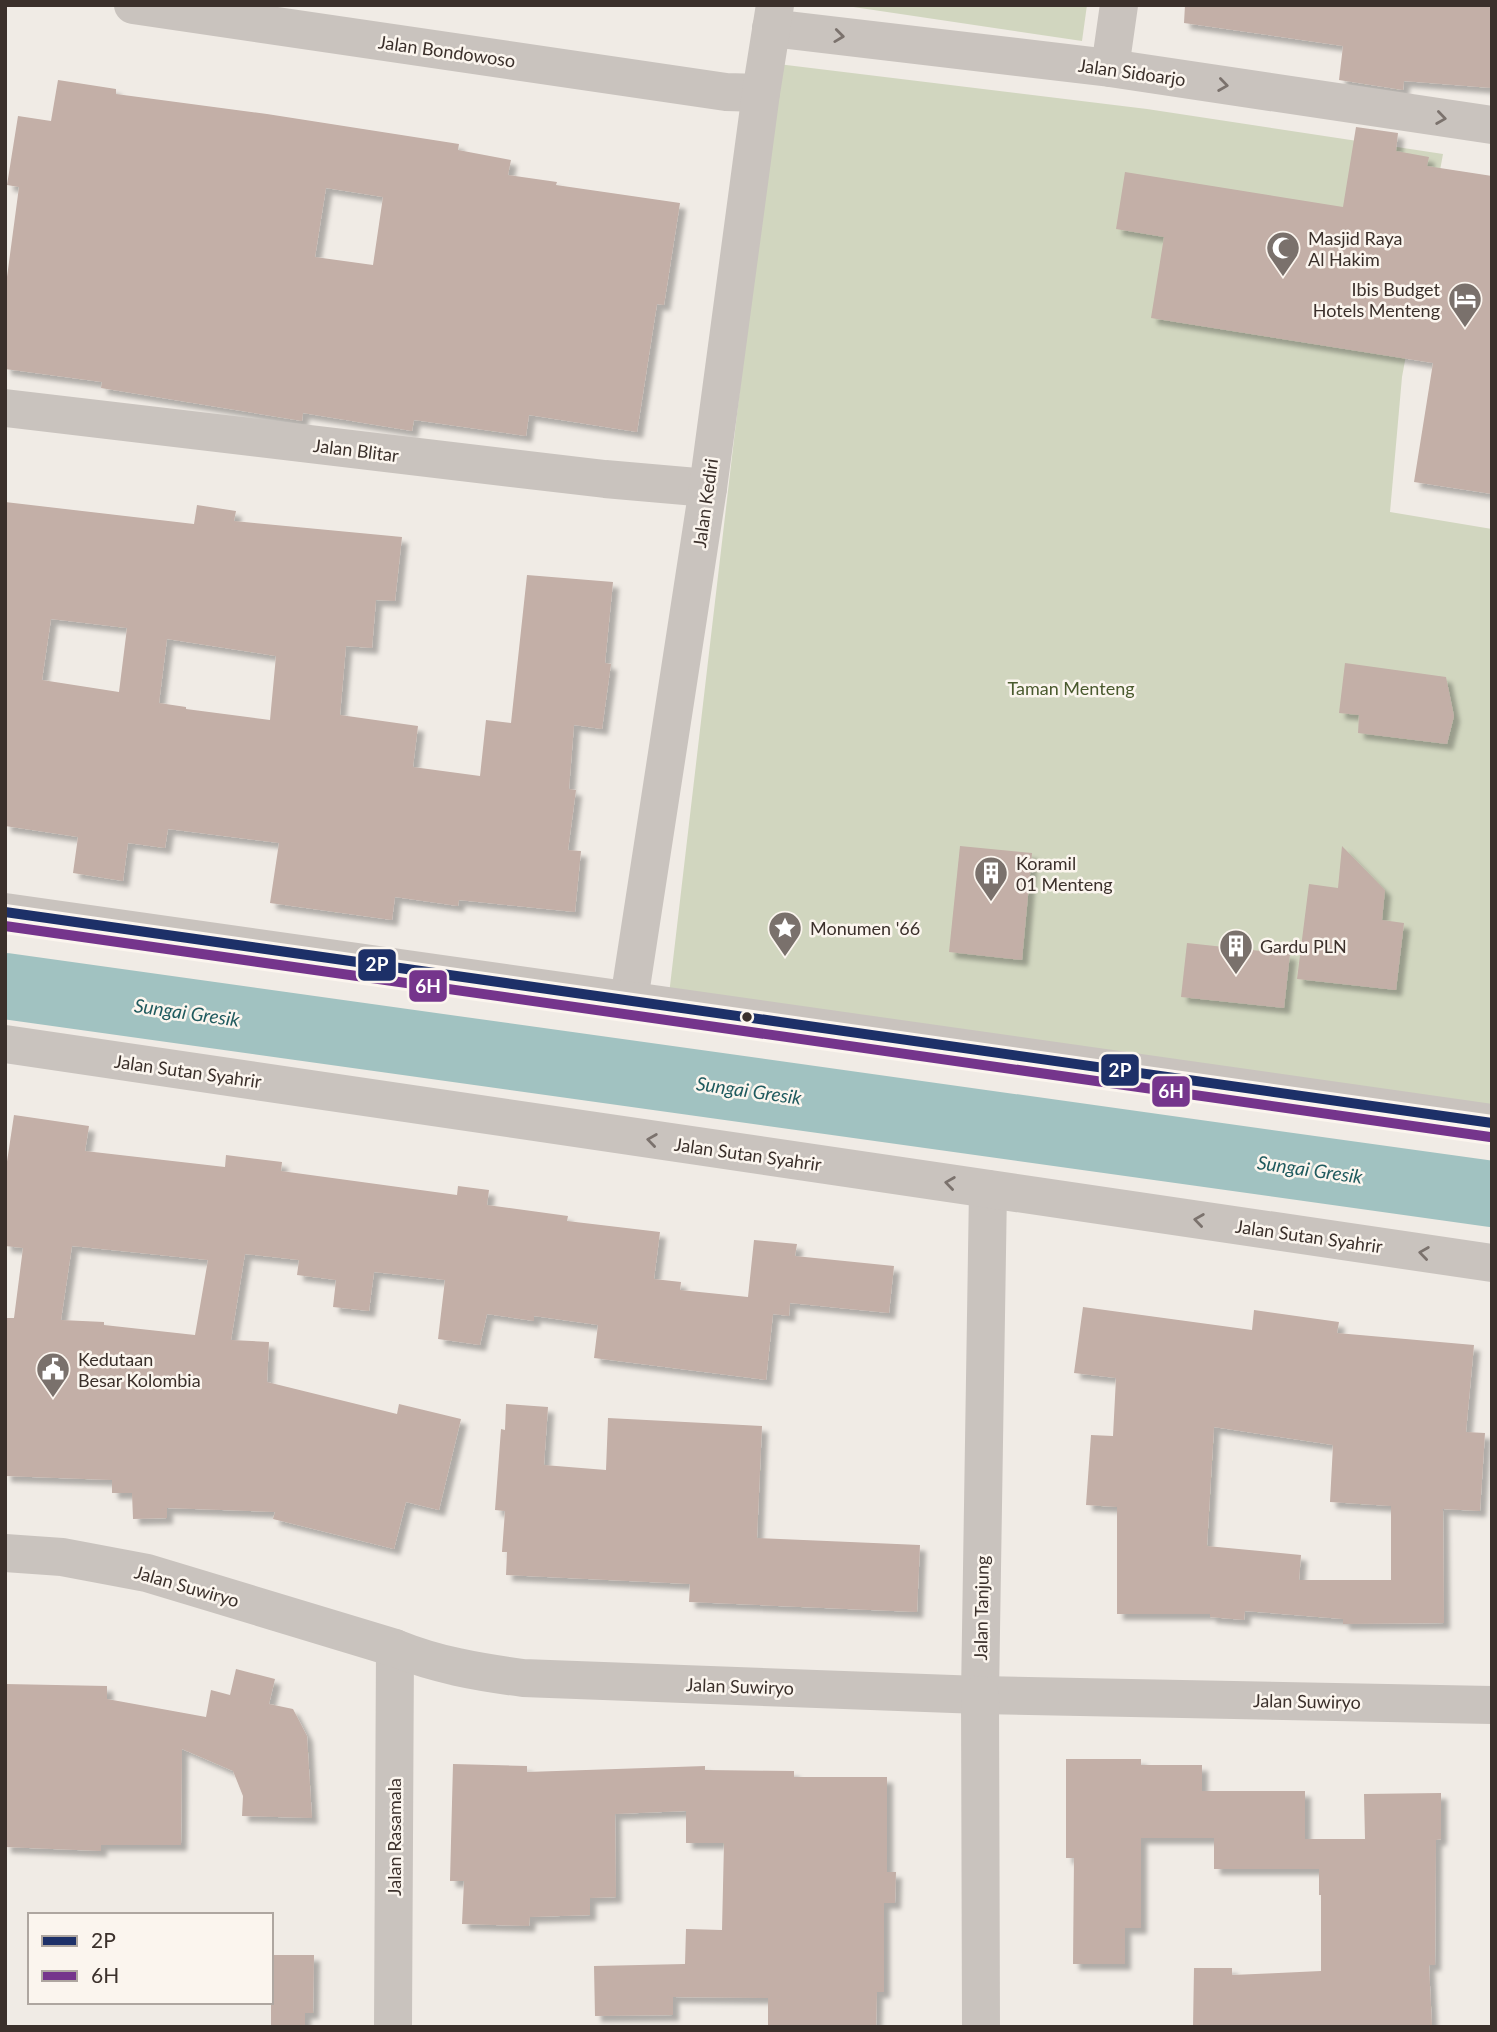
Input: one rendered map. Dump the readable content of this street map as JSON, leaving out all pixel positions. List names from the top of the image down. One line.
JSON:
{"streets":{"street":["Jalan Bondowoso","Jalan Sidoarjo","Jalan Blitar","Jalan Kediri","Jalan Sutan Syahrir","Jalan Suwiryo","Jalan Tanjung","Jalan Rasamala"]},"crossings":[["Jalan Bondowoso","Jalan Kediri"],["Jalan Sidoarjo","Jalan Kediri"],["Jalan Blitar","Jalan Kediri"],["Jalan Sutan Syahrir","Jalan Tanjung"],["Jalan Suwiryo","Jalan Tanjung"],["Jalan Suwiryo","Jalan Rasamala"]],"one_way":["Jalan Sidoarjo"],"water":["Sungai Gresik"],"parks":["Taman Menteng"],"places":{"mosque":["Masjid Raya Al Hakim"],"hotel":["Ibis Budget Hotels Menteng"],"building":["Koramil 01 Menteng","Gardu PLN"],"place":["Monumen '66"],"public building":["Kedutaan Besar Kolombia"]},"lines":["transit line 2P","transit line 6H"],"legend":["2P","6H"]}
